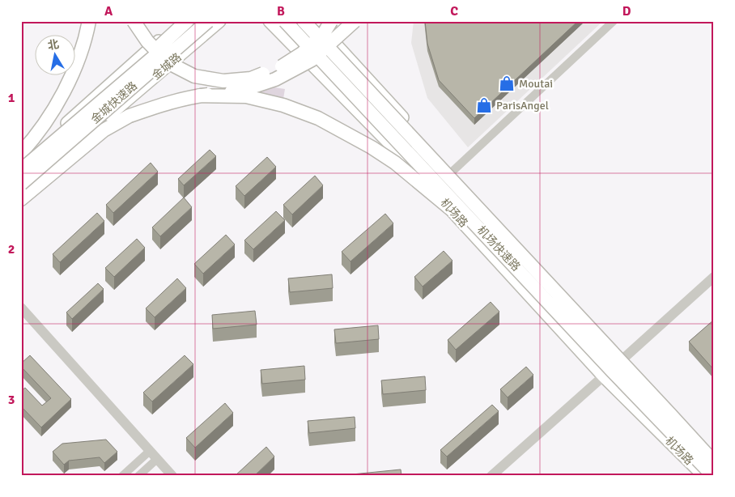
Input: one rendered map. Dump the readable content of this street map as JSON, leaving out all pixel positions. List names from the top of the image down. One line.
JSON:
{"streets":{"highway":["金城快速路","机场快速路"],"main road":["金城路","机场路"]},"places":{"shop":["Moutai","ParisAngel"]},"north":"top","grid":{"columns":["A","B","C","D"],"rows":["1","2","3"]}}
